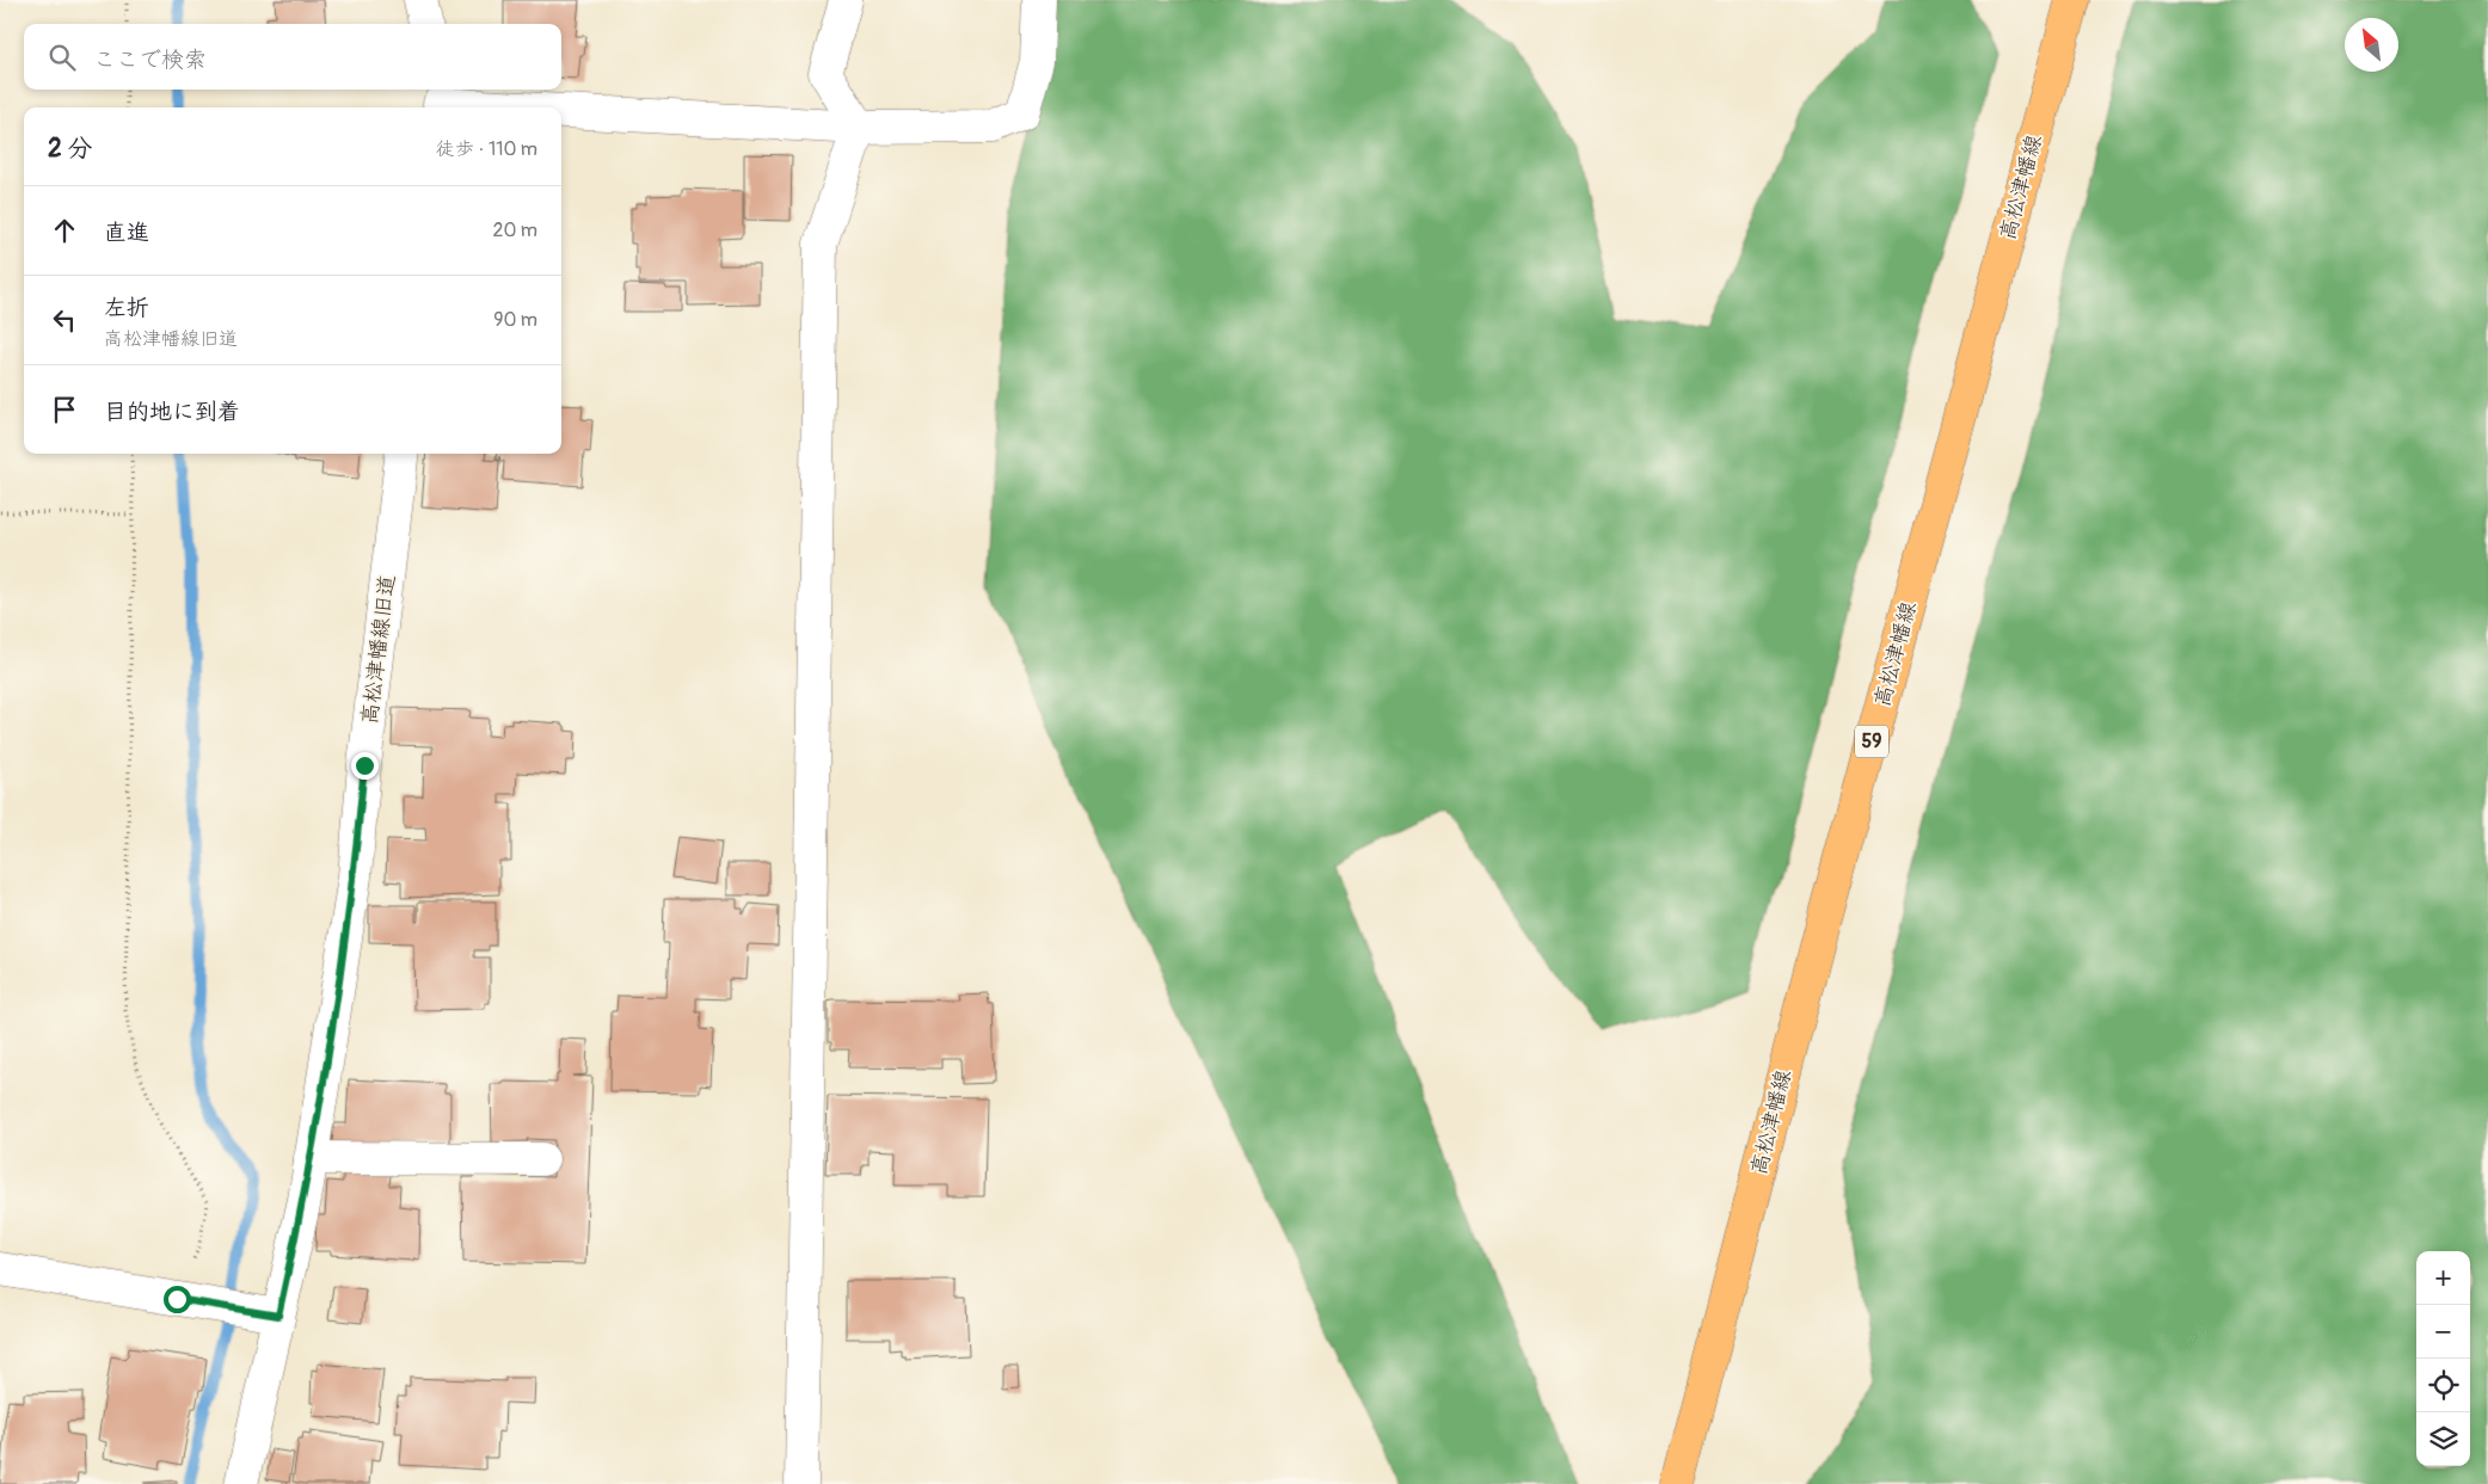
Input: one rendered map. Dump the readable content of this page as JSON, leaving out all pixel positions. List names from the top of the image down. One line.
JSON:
{"streets":{"main road":["高松津幡線","59"],"street":["高松津幡線旧道"]},"north":"top left","page":{"search":"ここで検索","heading":["2 分","徒歩 · 110 m"],"list":[["直進","20 m"],["左折","高松津幡線旧道","90 m"],"目的地に到着"],"map_buttons":["+","−"]}}
